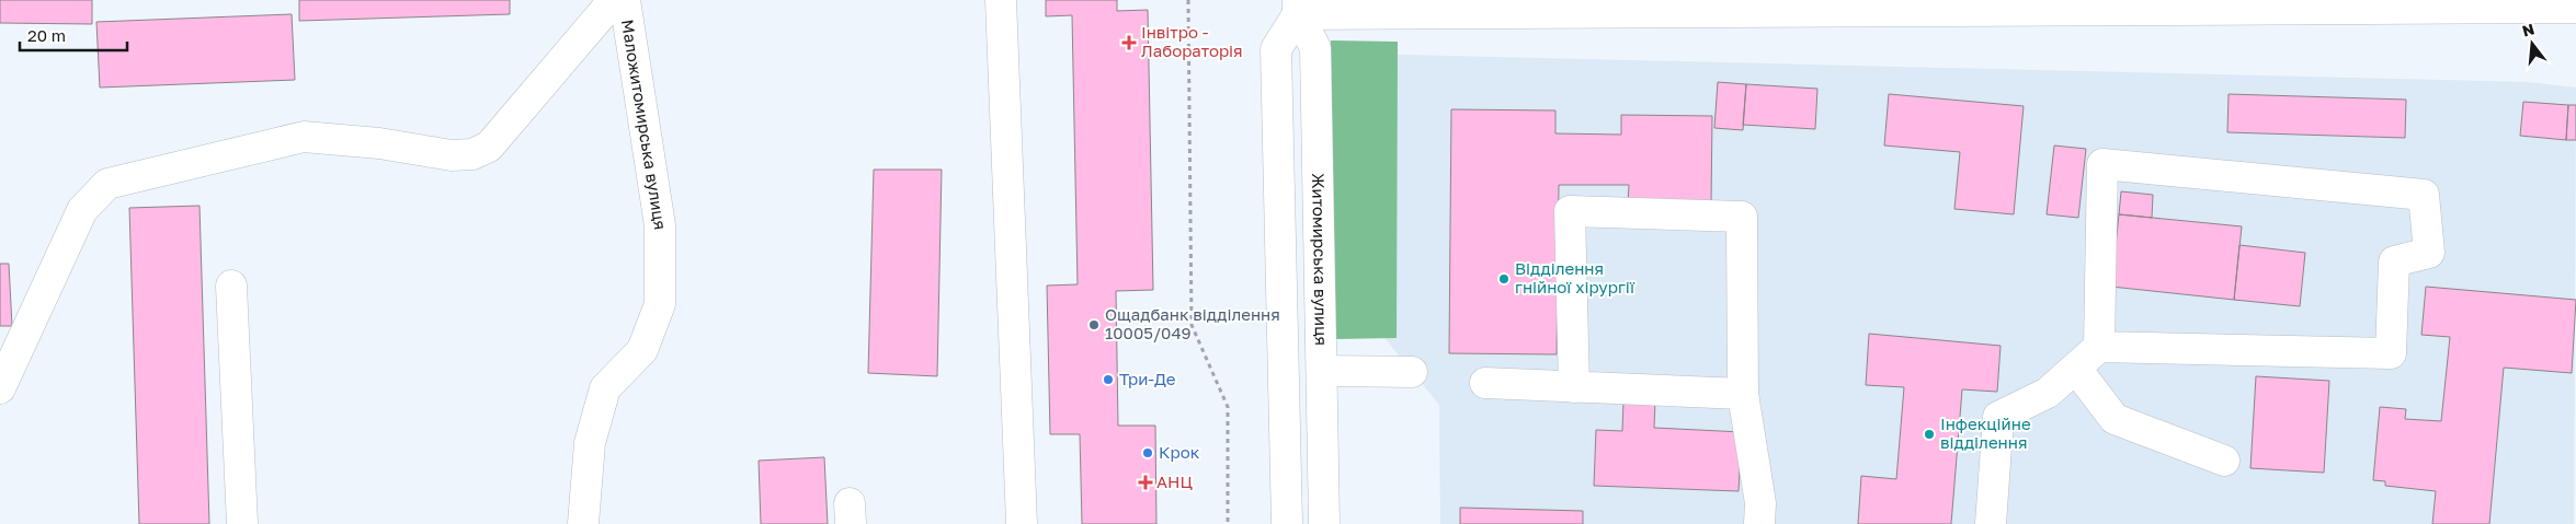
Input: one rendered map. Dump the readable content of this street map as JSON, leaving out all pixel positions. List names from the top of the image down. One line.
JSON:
{"streets":{"main road":["Маложитомирська вулиця","Житомирська вулиця"]},"places":{"health":["Інвітро - Лабораторія","АНЦ"],"other":["Відділення гнійної хірургії","Ощадбанк відділення 10005/049","Три-Де","Інфекційне відділення","Крок"]},"scale_bar":"20 m","north":"top"}
